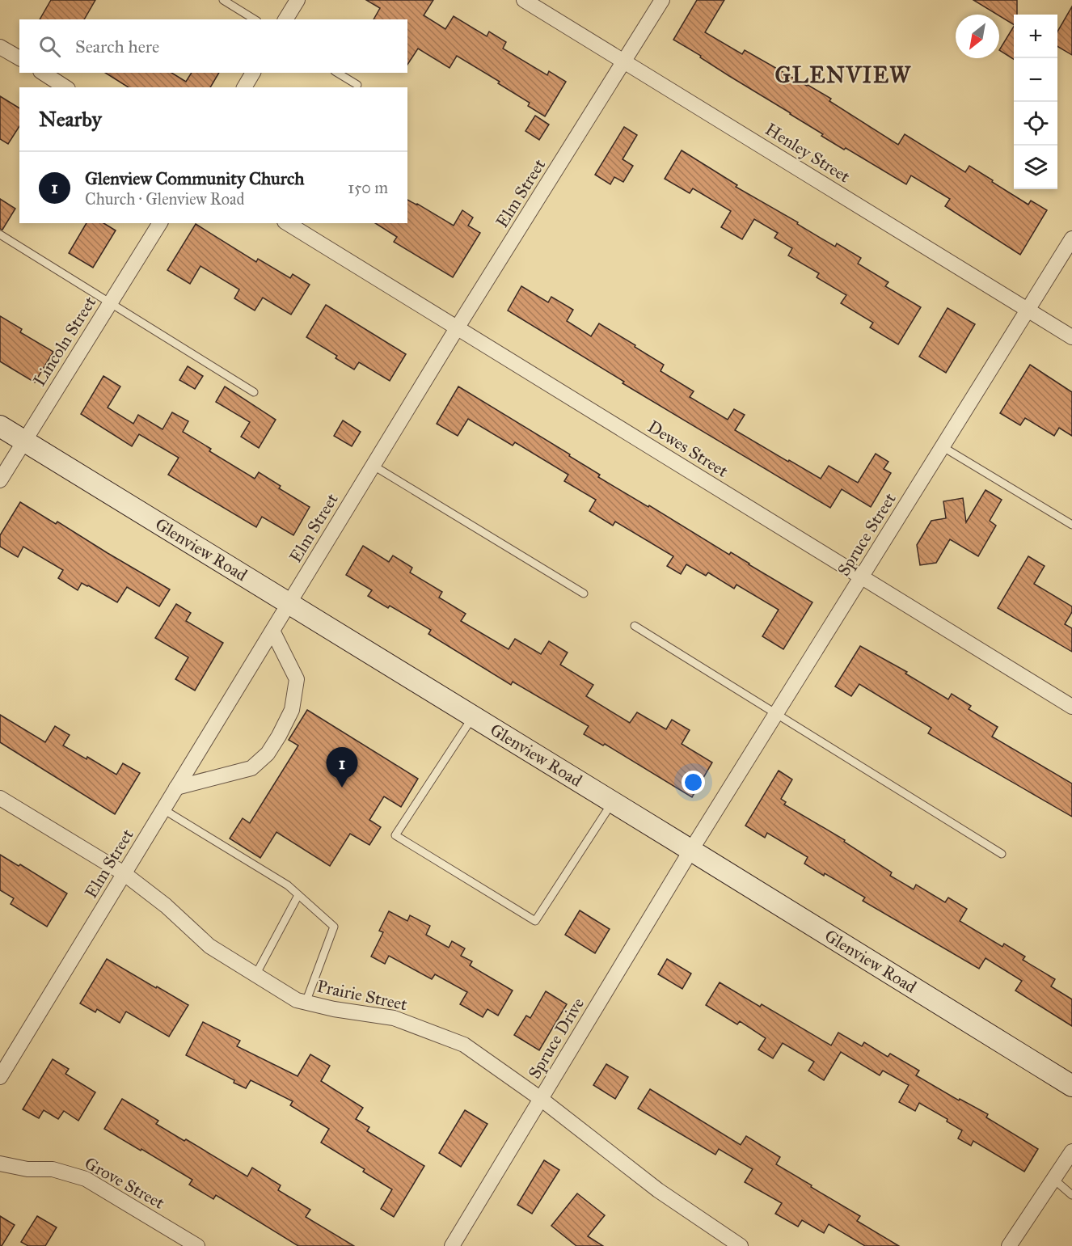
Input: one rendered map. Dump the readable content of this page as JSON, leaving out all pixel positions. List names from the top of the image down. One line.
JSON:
{"streets":{"main road":["Glenview Road"],"street":["Henley Street","Elm Street","Lincoln Street","Dewes Street","Spruce Street","Prairie Street","Spruce Drive","Grove Street"]},"crossings":[["Henley Street","Elm Street"],["Henley Street","Spruce Street"],["Elm Street","Dewes Street"],["Elm Street","Glenview Road"],["Elm Street","Prairie Street"],["Lincoln Street","Glenview Road"],["Dewes Street","Spruce Street"],["Spruce Street","Glenview Road"],["Spruce Street","Spruce Drive"],["Glenview Road","Spruce Drive"],["Prairie Street","Spruce Drive"]],"districts":["GLENVIEW"],"north":"bottom left","page":{"map_buttons":["+","−"],"search":"Search here","heading":"Nearby","list":[{"mark":"1","name":"Glenview Community Church","note":"Church · Glenview Road","value":"150 m"}],"pins":"1"}}
